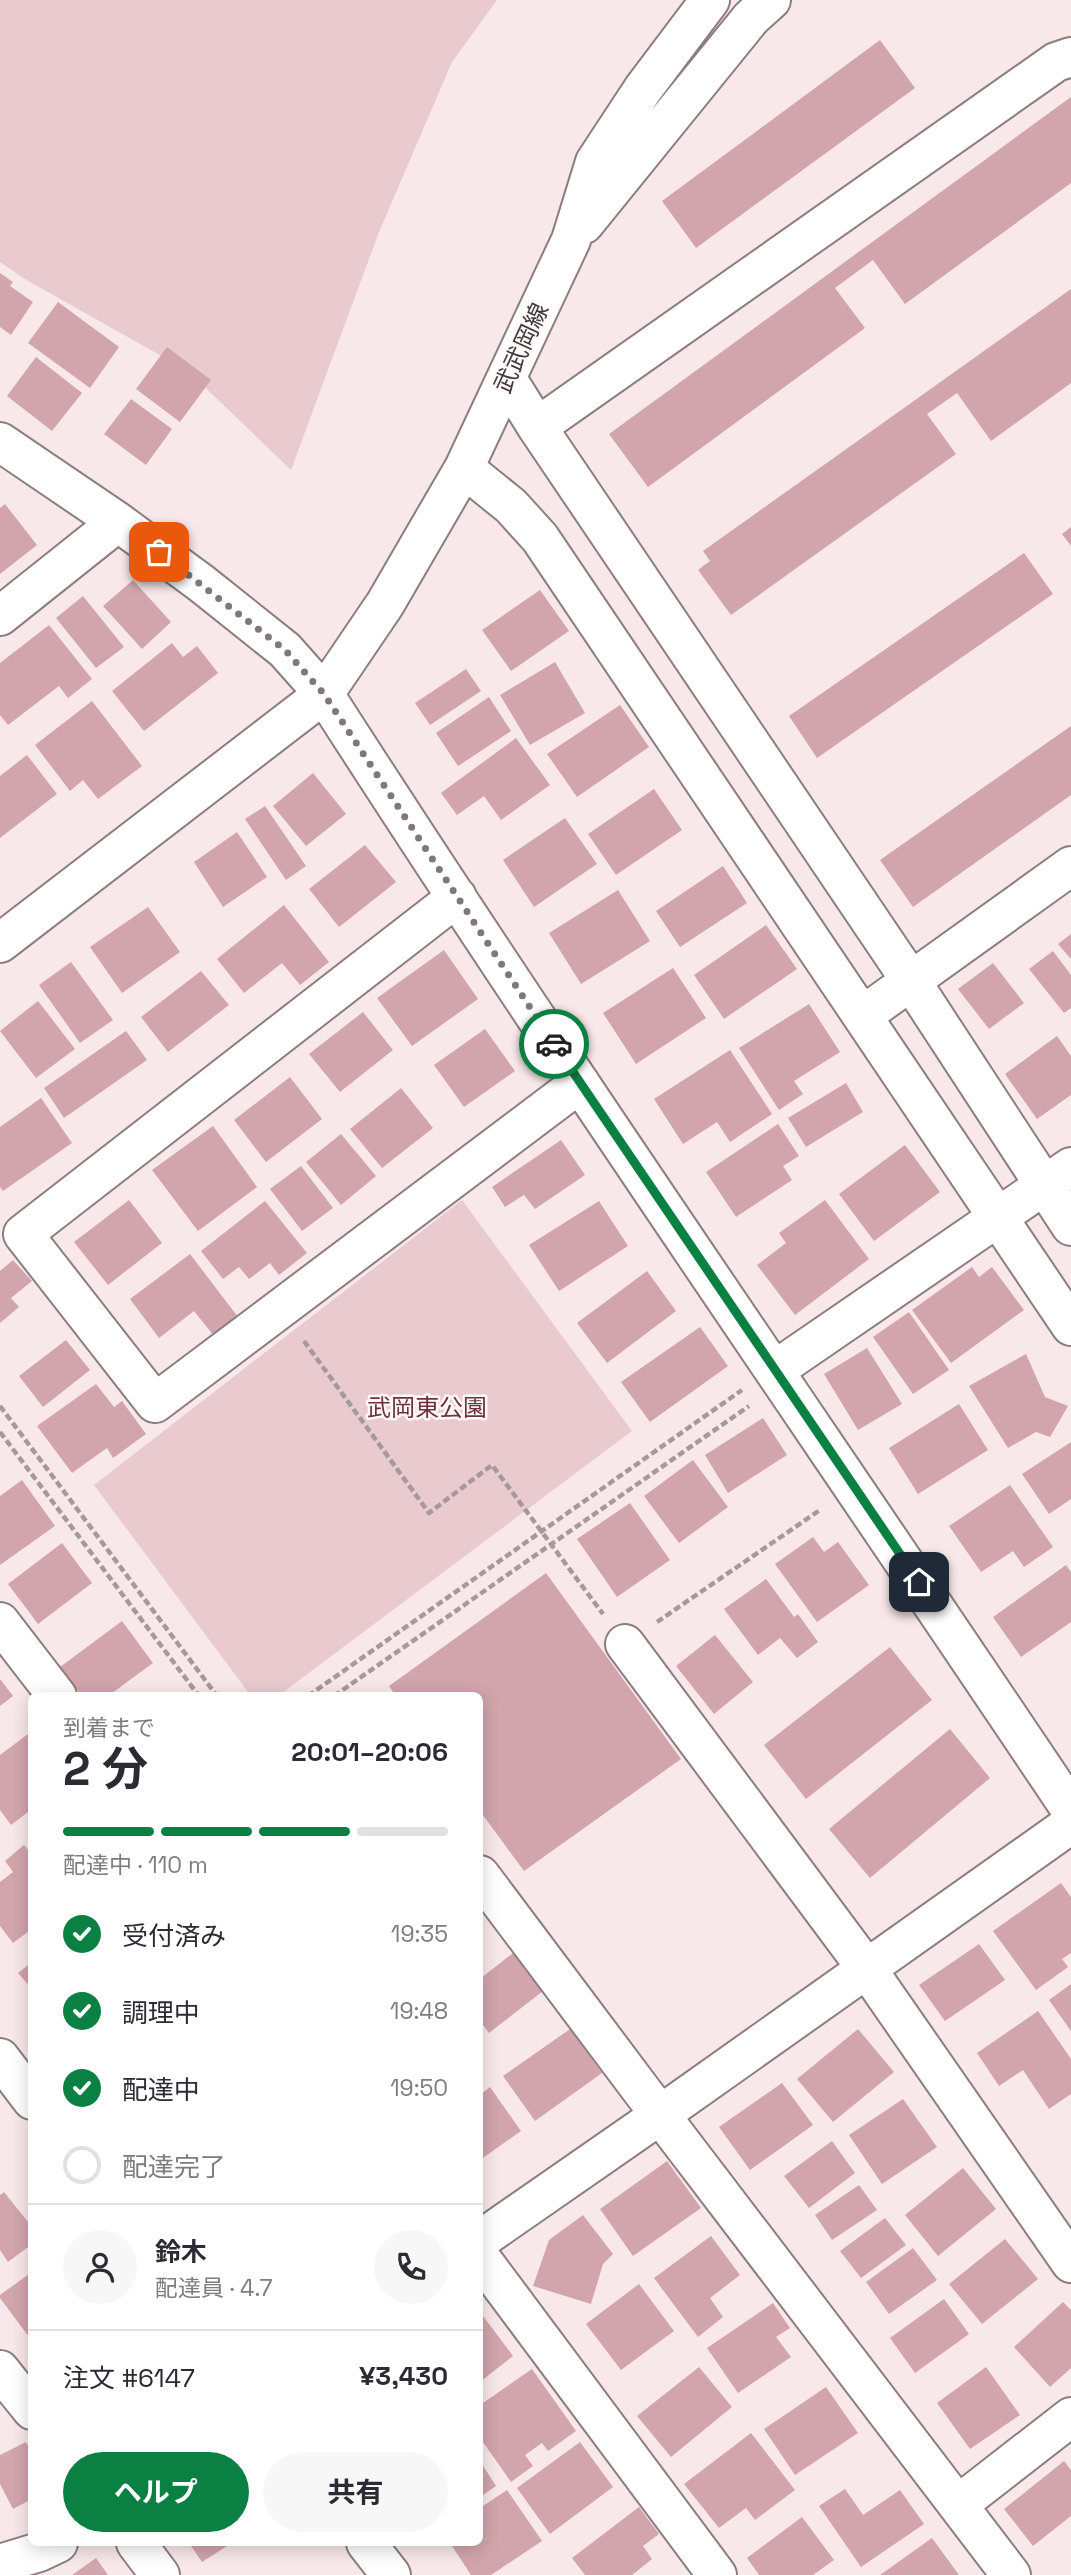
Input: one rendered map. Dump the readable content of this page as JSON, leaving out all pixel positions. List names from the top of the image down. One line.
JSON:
{"streets":{"street":["武武岡線"]},"parks":["武岡東公園"],"page":{"heading":["2 分","到着まで","20:01–20:06"],"panel":["鈴木","配達員 · 4.7","注文 #6147","¥3,430"],"bar":"配達中 · 110 m","list":[["受付済み","19:35"],["調理中","19:48"],["配達中","19:50"],"配達完了"],"buttons":["ヘルプ","共有"]}}
